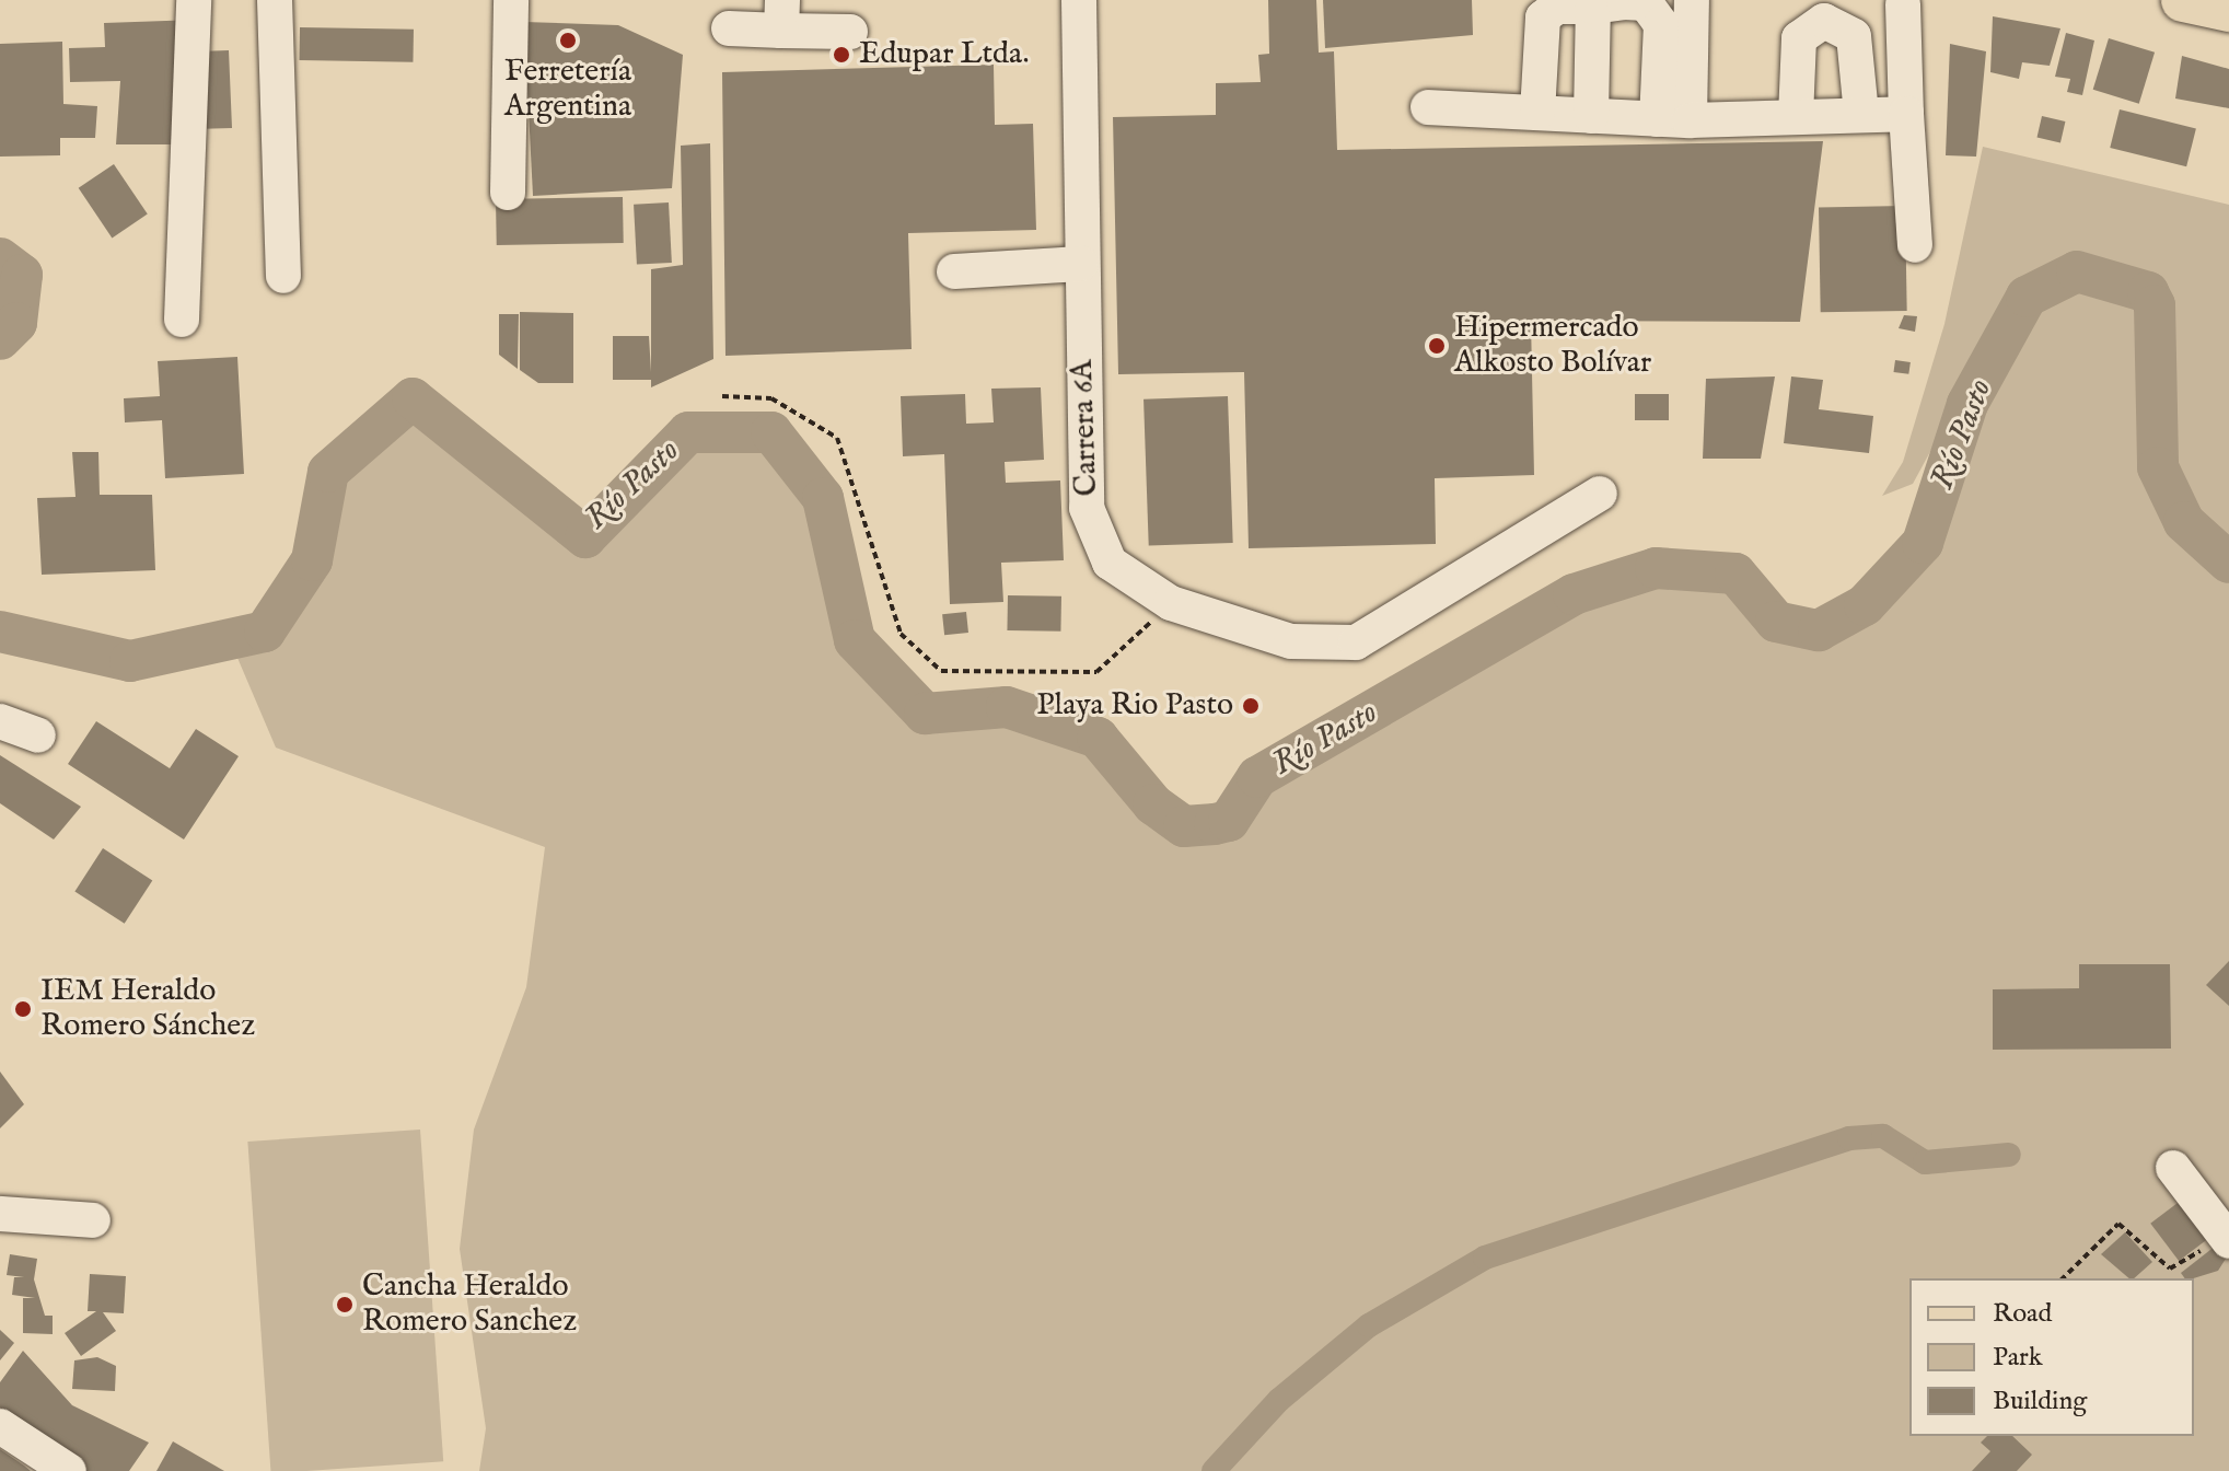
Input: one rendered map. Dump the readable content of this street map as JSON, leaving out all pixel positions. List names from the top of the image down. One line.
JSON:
{"streets":{"street":["Carrera 6A"]},"water":["Río Pasto"],"places":["Ferretería Argentina","Edupar Ltda.","Hipermercado Alkosto Bolívar","Playa Rio Pasto","IEM Heraldo Romero Sánchez","Cancha Heraldo Romero Sanchez"],"legend":["Road","Park","Building"]}
